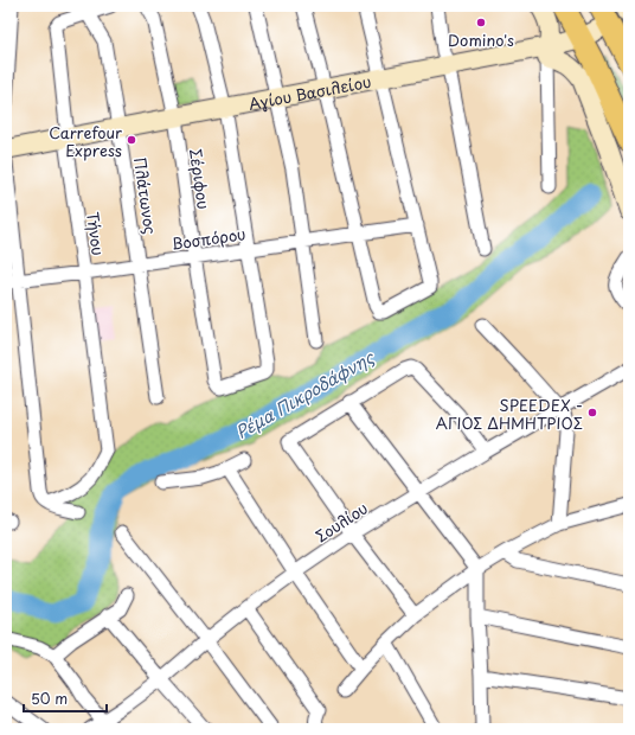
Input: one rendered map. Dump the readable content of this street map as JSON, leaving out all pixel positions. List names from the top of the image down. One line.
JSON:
{"streets":{"street":["Αγίου Βασιλείου","Σέριφου","Πλάτωνος","Τήνου","Βοσπόρου","Σουλίου"]},"crossings":[["Αγίου Βασιλείου","Σέριφου"],["Αγίου Βασιλείου","Πλάτωνος"],["Αγίου Βασιλείου","Τήνου"],["Σέριφου","Βοσπόρου"],["Πλάτωνος","Τήνου"],["Πλάτωνος","Βοσπόρου"],["Τήνου","Βοσπόρου"]],"water":["Ρέμα Πικροδάφνης"],"places":["Domino's","Carrefour Express","SPEEDEX - ΑΓΙΟΣ ΔΗΜΗΤΡΙΟΣ"],"scale_bar":"50 m"}
